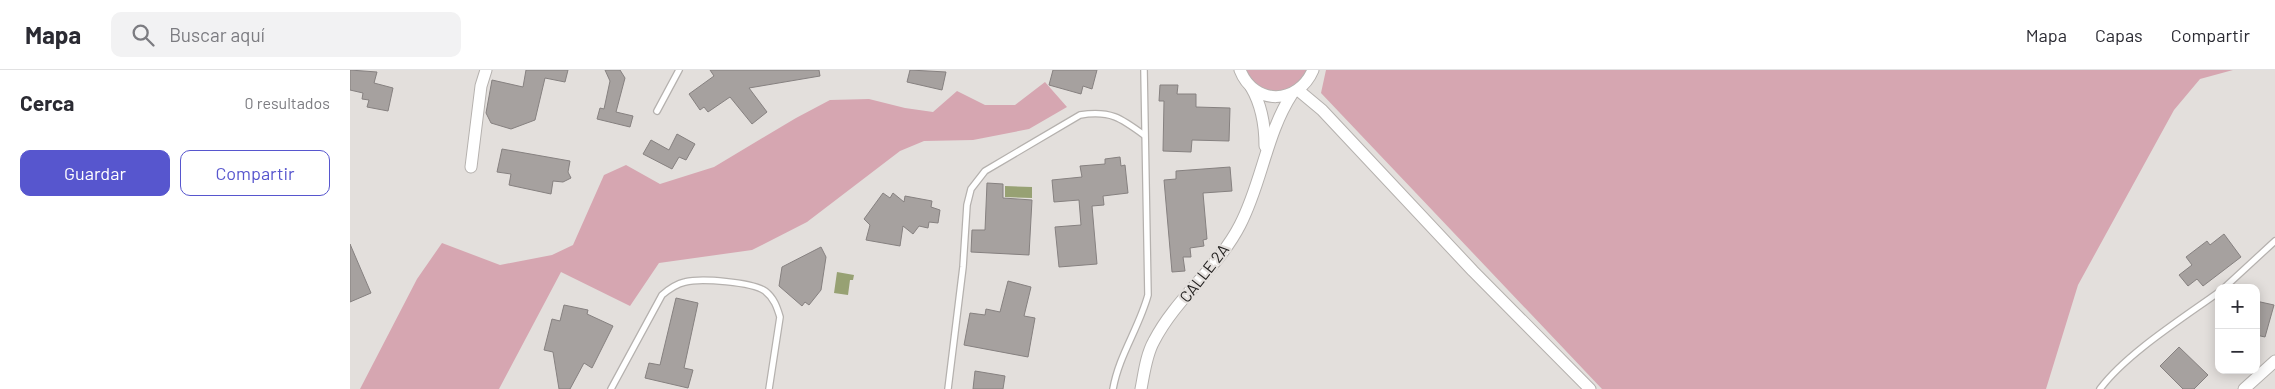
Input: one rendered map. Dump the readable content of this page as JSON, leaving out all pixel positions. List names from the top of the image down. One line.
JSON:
{"streets":{"street":["CALLE 2A"]},"page":{"header":"Mapa","search":"Buscar aquí","nav":["Mapa","Capas","Compartir"],"heading":["Cerca","0 resultados"],"buttons":["Guardar","Compartir"],"map_buttons":["+","−"]}}
